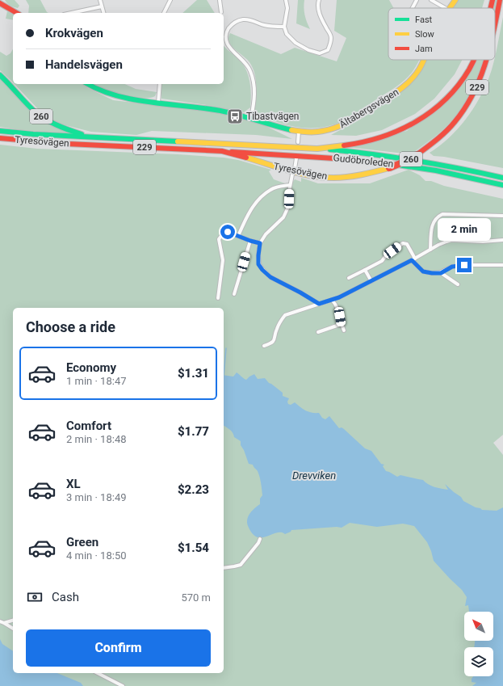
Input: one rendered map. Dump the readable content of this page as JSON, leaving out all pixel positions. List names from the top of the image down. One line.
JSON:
{"streets":{"main road":["229","Ältabergsvägen","260","Tyresövägen","Gudöbroleden"]},"crossings":[["260","Tyresövägen"],["Tyresövägen","Gudöbroleden"]],"water":["Drevviken"],"places":{"bus stop":["Tibastvägen"]},"legend":["Fast","Slow","Jam"],"north":"top left","page":{"banner":["Krokvägen","Handelsvägen"],"bubble":"2 min","heading":"Choose a ride","list":[{"name":"Economy","note":"1 min · 18:47","value":"$1.31"},{"name":"Comfort","note":"2 min · 18:48","value":"$1.77"},{"name":"XL","note":"3 min · 18:49","value":"$2.23"},{"name":"Green","note":"4 min · 18:50","value":"$1.54"}],"pay":["Cash","570 m"],"buttons":"Confirm"}}
